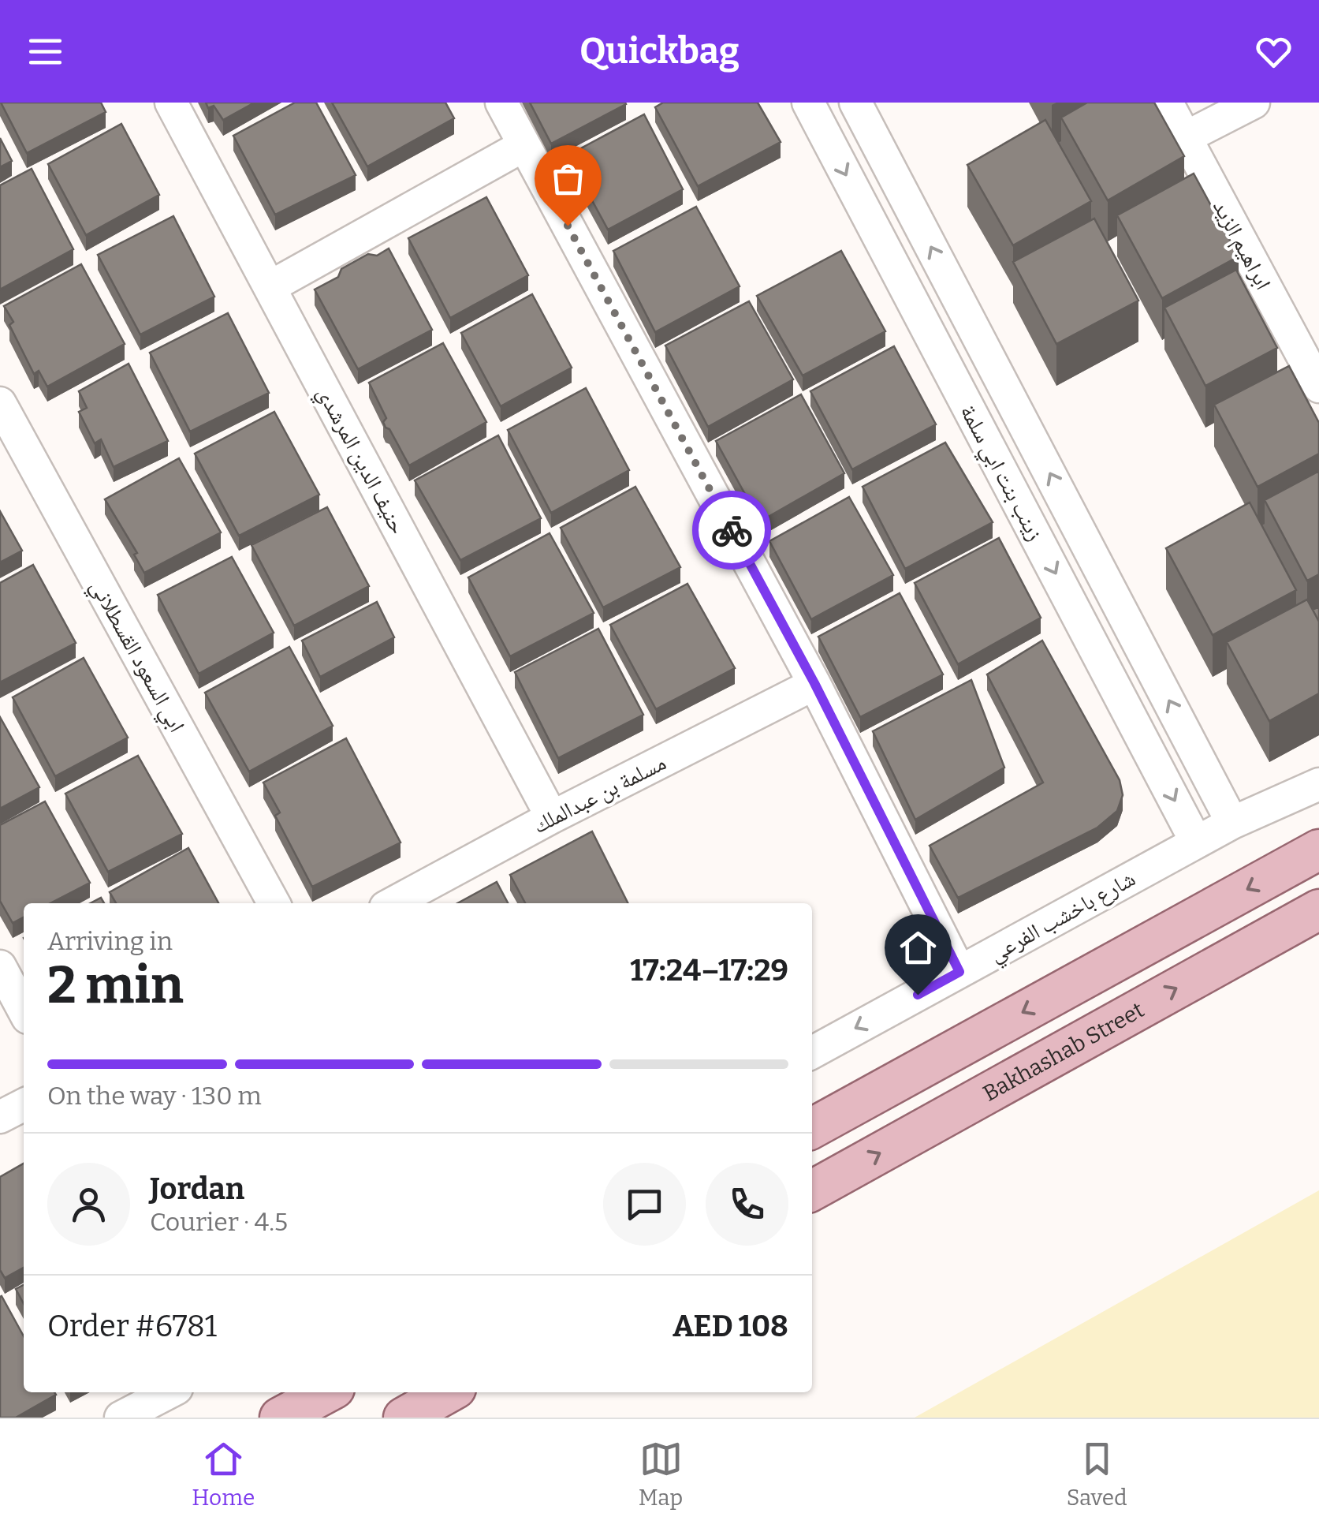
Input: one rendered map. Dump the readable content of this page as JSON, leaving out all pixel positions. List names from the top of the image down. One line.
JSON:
{"streets":{"main road":["Bakhashab Street"],"street":["ابراهيم الزيد","حنيف الدين المرشدي","زينب بنت ابي سلمة","ابي السعود القسطلاني","مسلمة بن عبدالملك","شارع باخشب الفرعي"]},"crossings":[["حنيف الدين المرشدي","مسلمة بن عبدالملك"],["زينب بنت ابي سلمة","شارع باخشب الفرعي"]],"page":{"header":"Quickbag","heading":["2 min","Arriving in","17:24–17:29"],"panel":["Jordan","Courier · 4.5","Order #6781","AED 108"],"bar":"On the way · 130 m","tabs":["Home","Map","Saved"]}}
